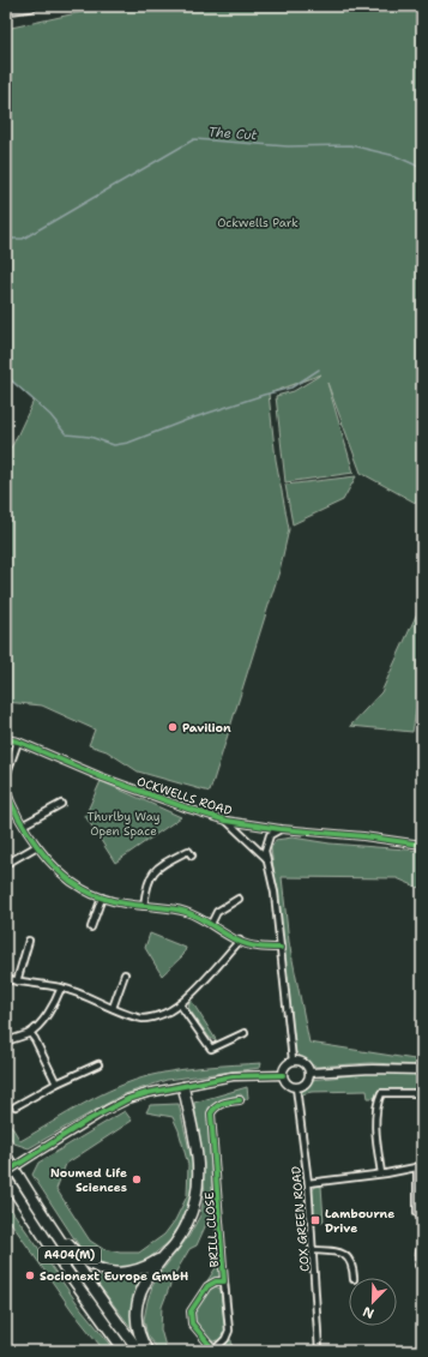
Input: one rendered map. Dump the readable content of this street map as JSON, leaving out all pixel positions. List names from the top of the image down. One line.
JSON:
{"streets":{"highway":["A404(M)"],"street":["OCKWELLS ROAD","COX GREEN ROAD","BRILL CLOSE"]},"water":["The Cut"],"parks":["Ockwells Park","Thurlby Way Open Space"],"places":{"other":["Pavilion","Noumed Life Sciences","Socionext Europe GmbH"],"transit":["Lambourne Drive"]},"north":"bottom left"}
